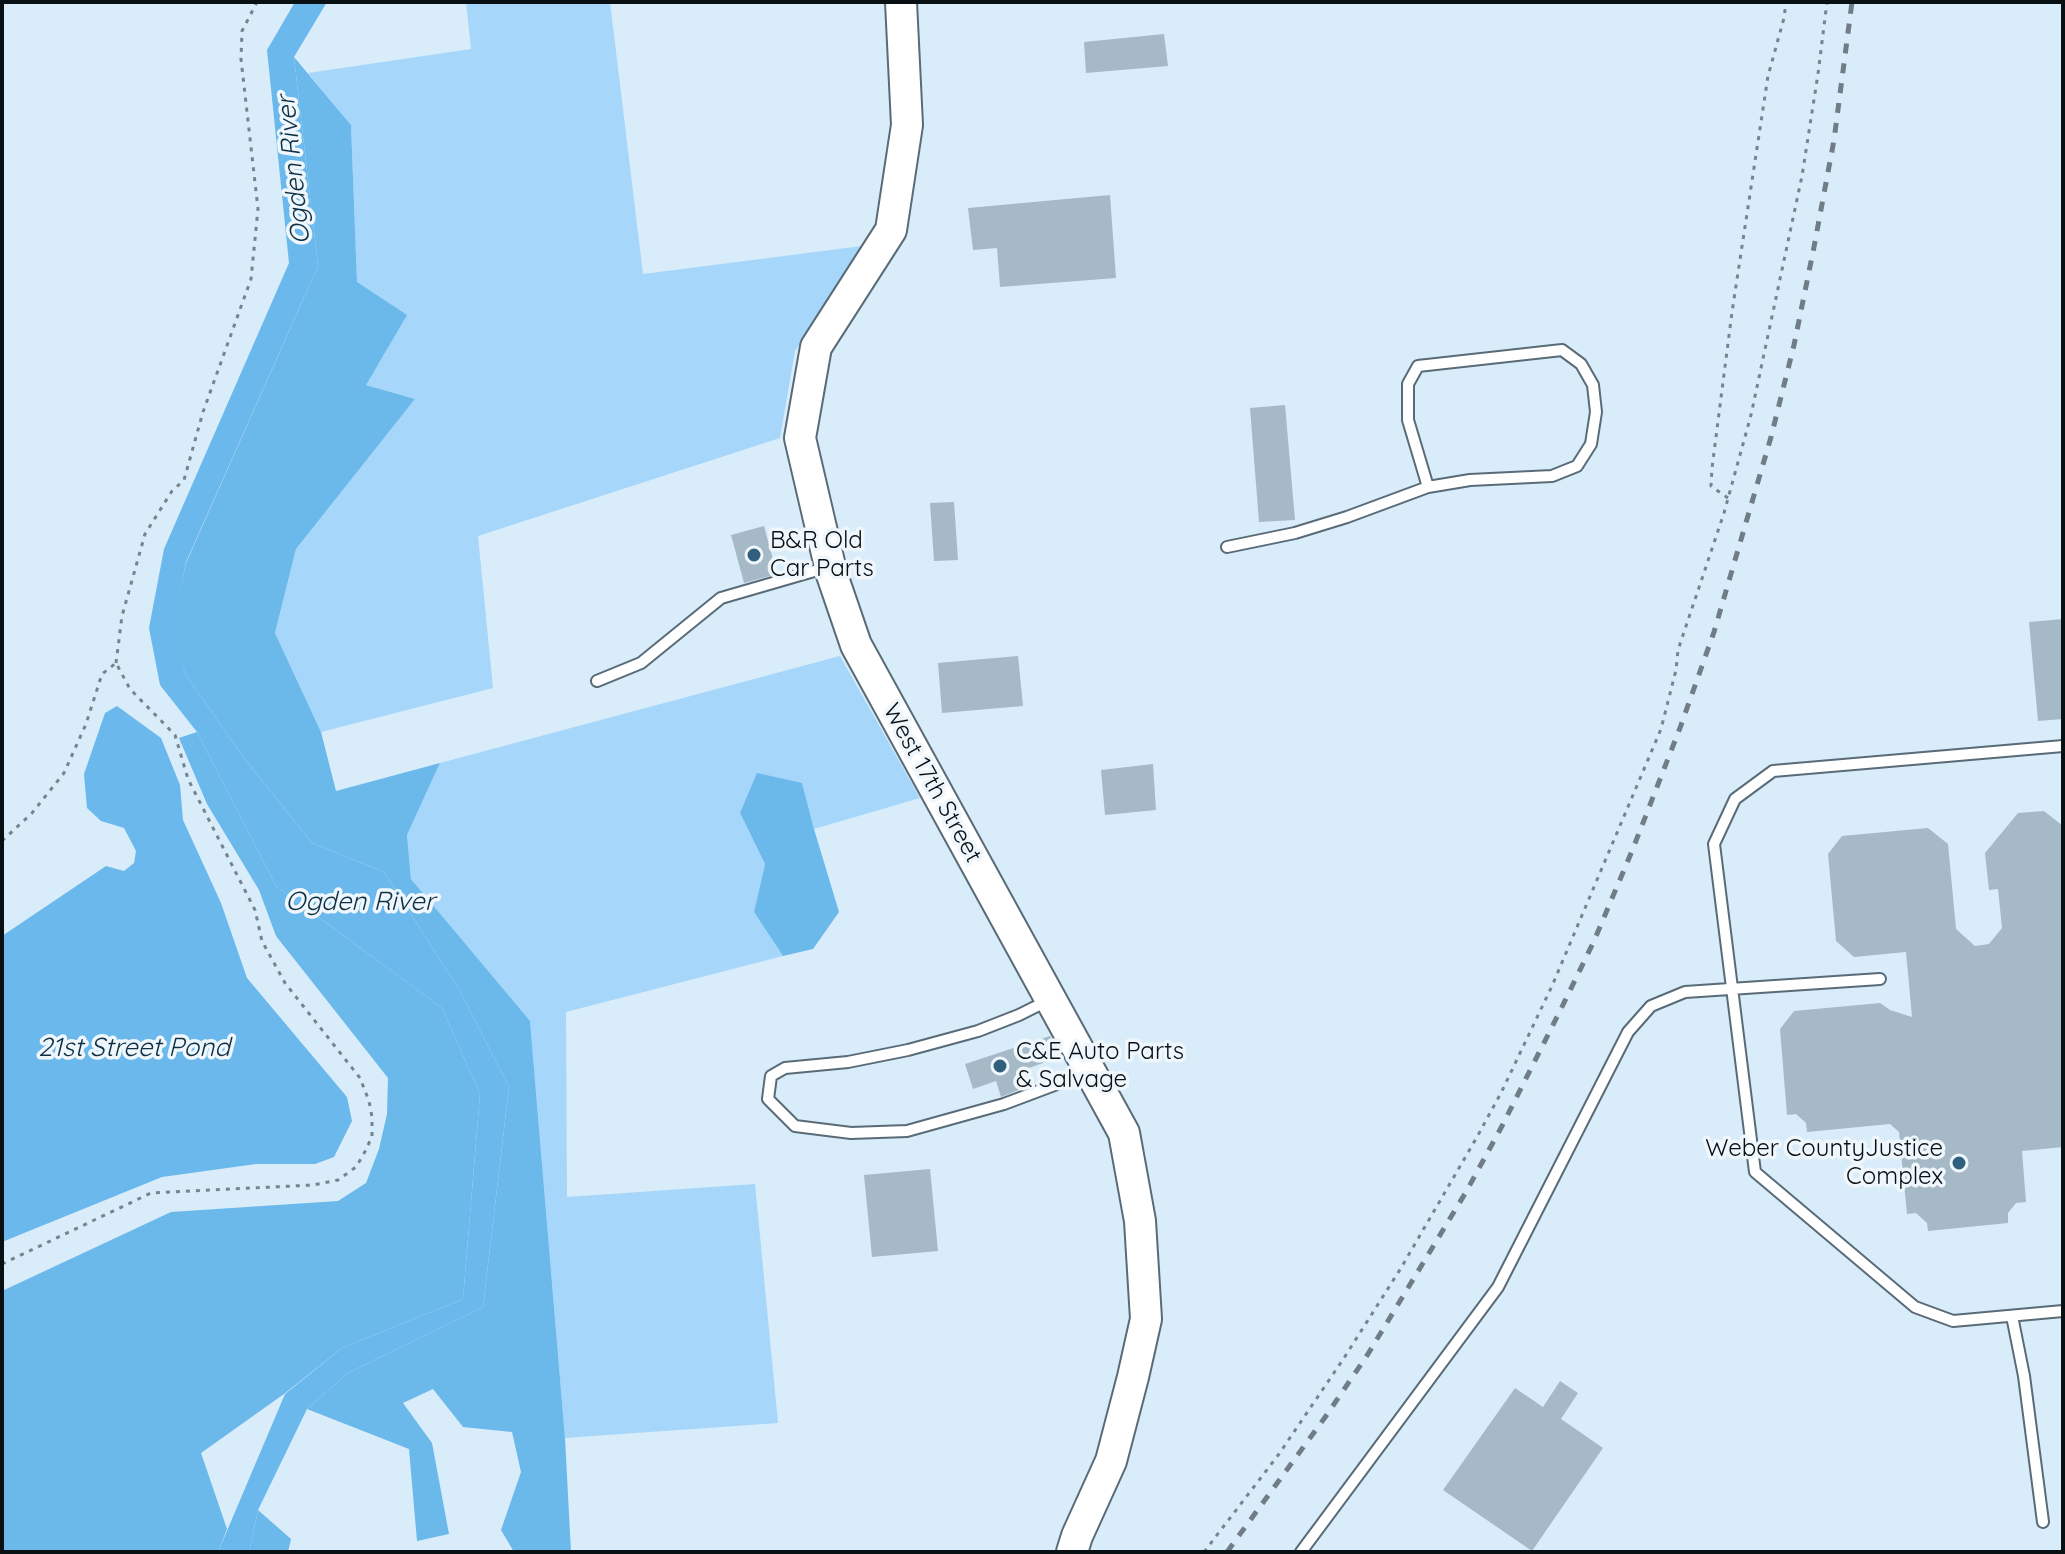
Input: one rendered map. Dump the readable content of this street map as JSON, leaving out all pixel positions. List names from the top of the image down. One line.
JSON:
{"streets":{"street":["West 17th Street"]},"water":["Ogden River","21st Street Pond"],"places":["B&R Old Car Parts","C&E Auto Parts & Salvage","Weber CountyJustice Complex"]}
